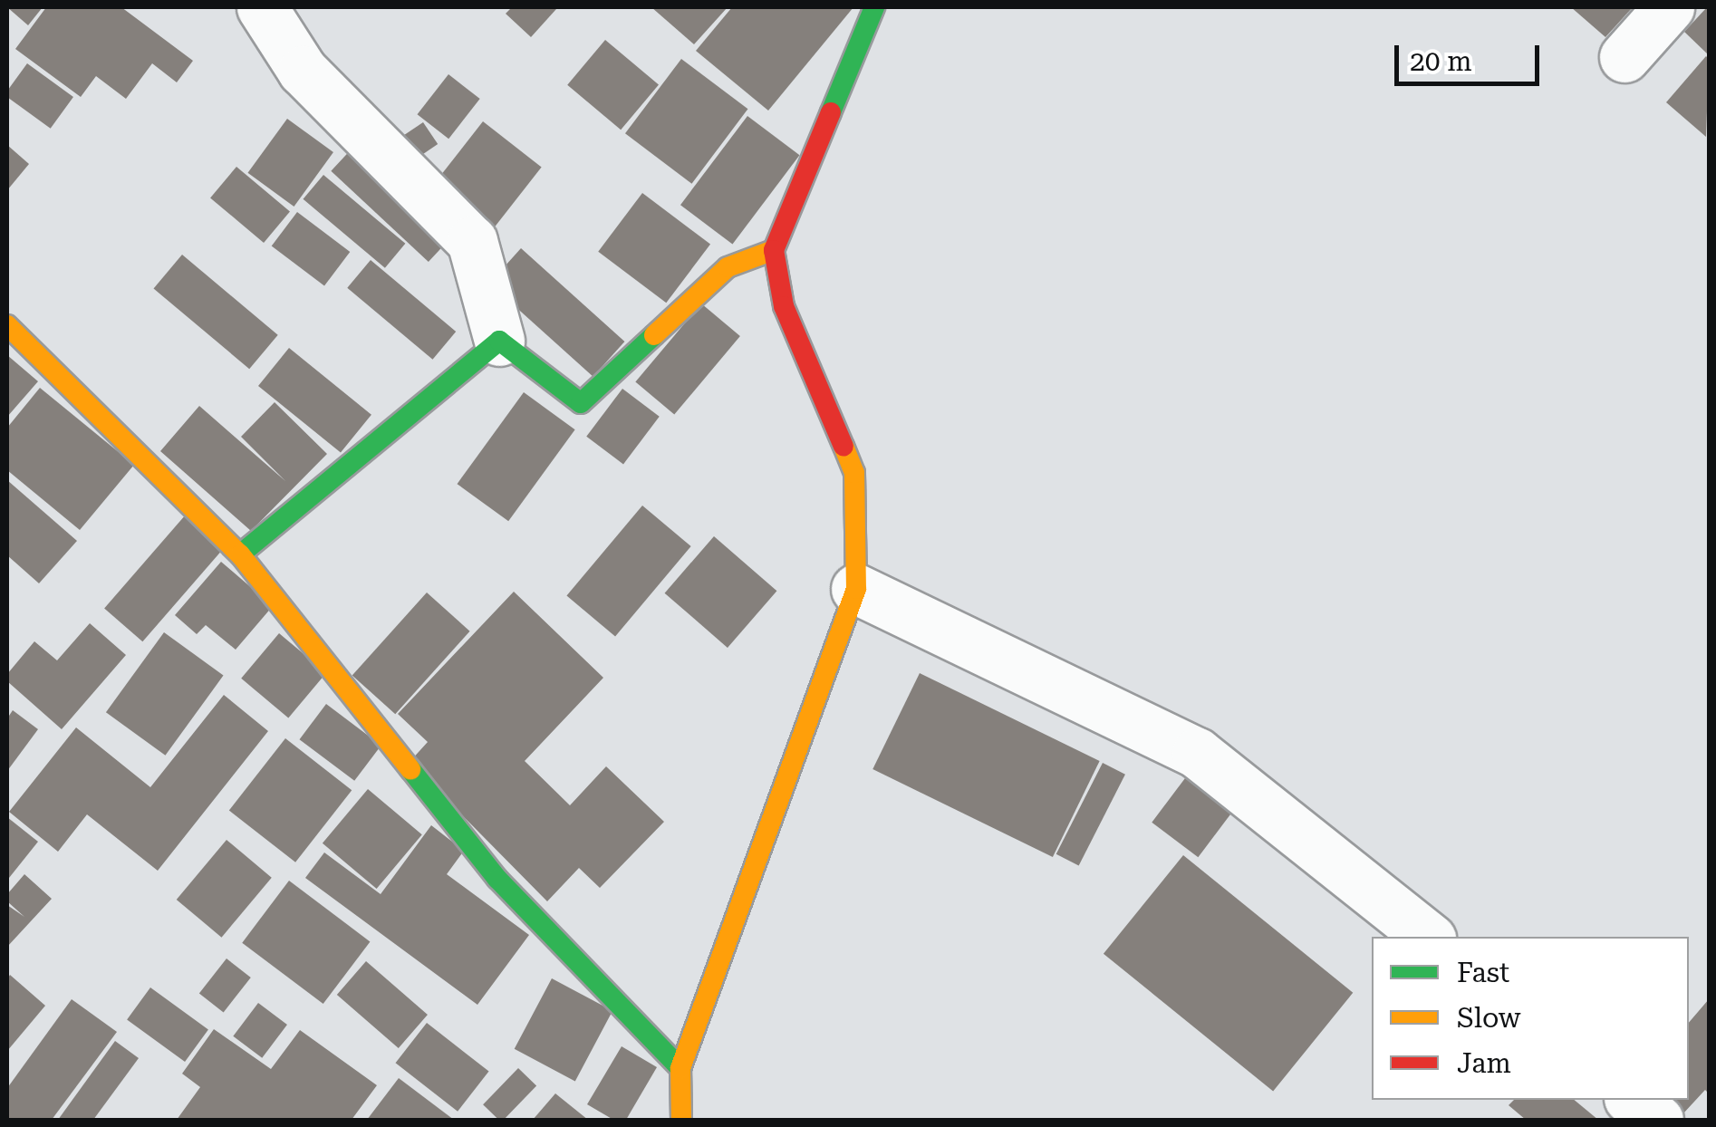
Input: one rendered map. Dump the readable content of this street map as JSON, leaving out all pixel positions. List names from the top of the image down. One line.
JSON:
{"legend":["Fast","Slow","Jam"],"scale_bar":"20 m"}
